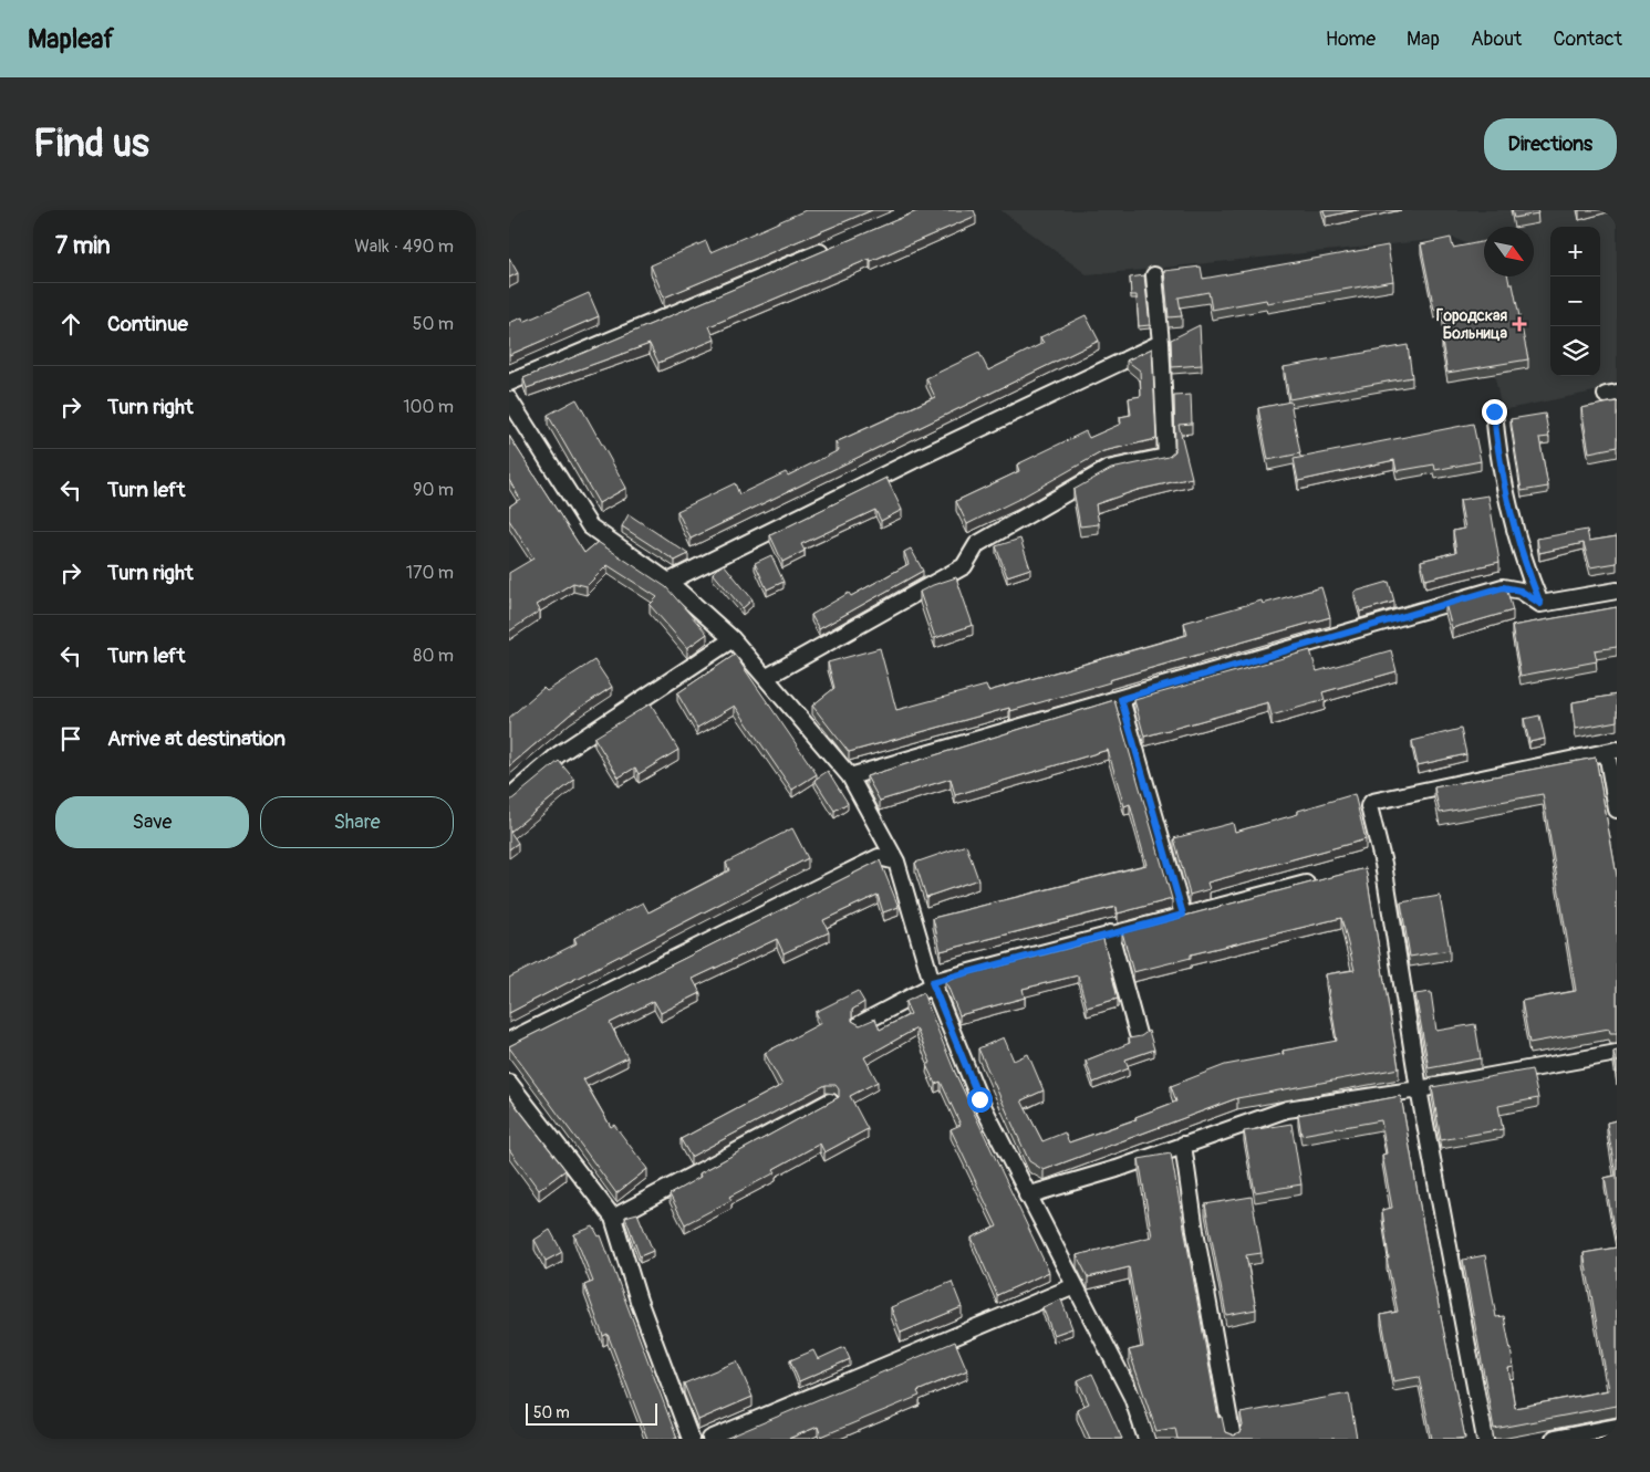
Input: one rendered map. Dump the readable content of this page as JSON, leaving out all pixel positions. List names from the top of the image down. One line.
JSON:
{"places":{"health":["Городская Больница"]},"scale_bar":"50 m","north":"bottom right","page":{"header":"Mapleaf","nav":["Home","Map","About","Contact"],"buttons":["Directions",["Save","Share"]],"title":"Find us","heading":["7 min","Walk · 490 m"],"map_buttons":["+","−"],"list":[["Continue","50 m"],["Turn right","100 m"],["Turn left","90 m"],["Turn right","170 m"],["Turn left","80 m"],"Arrive at destination"],"scale":"50 m"}}
